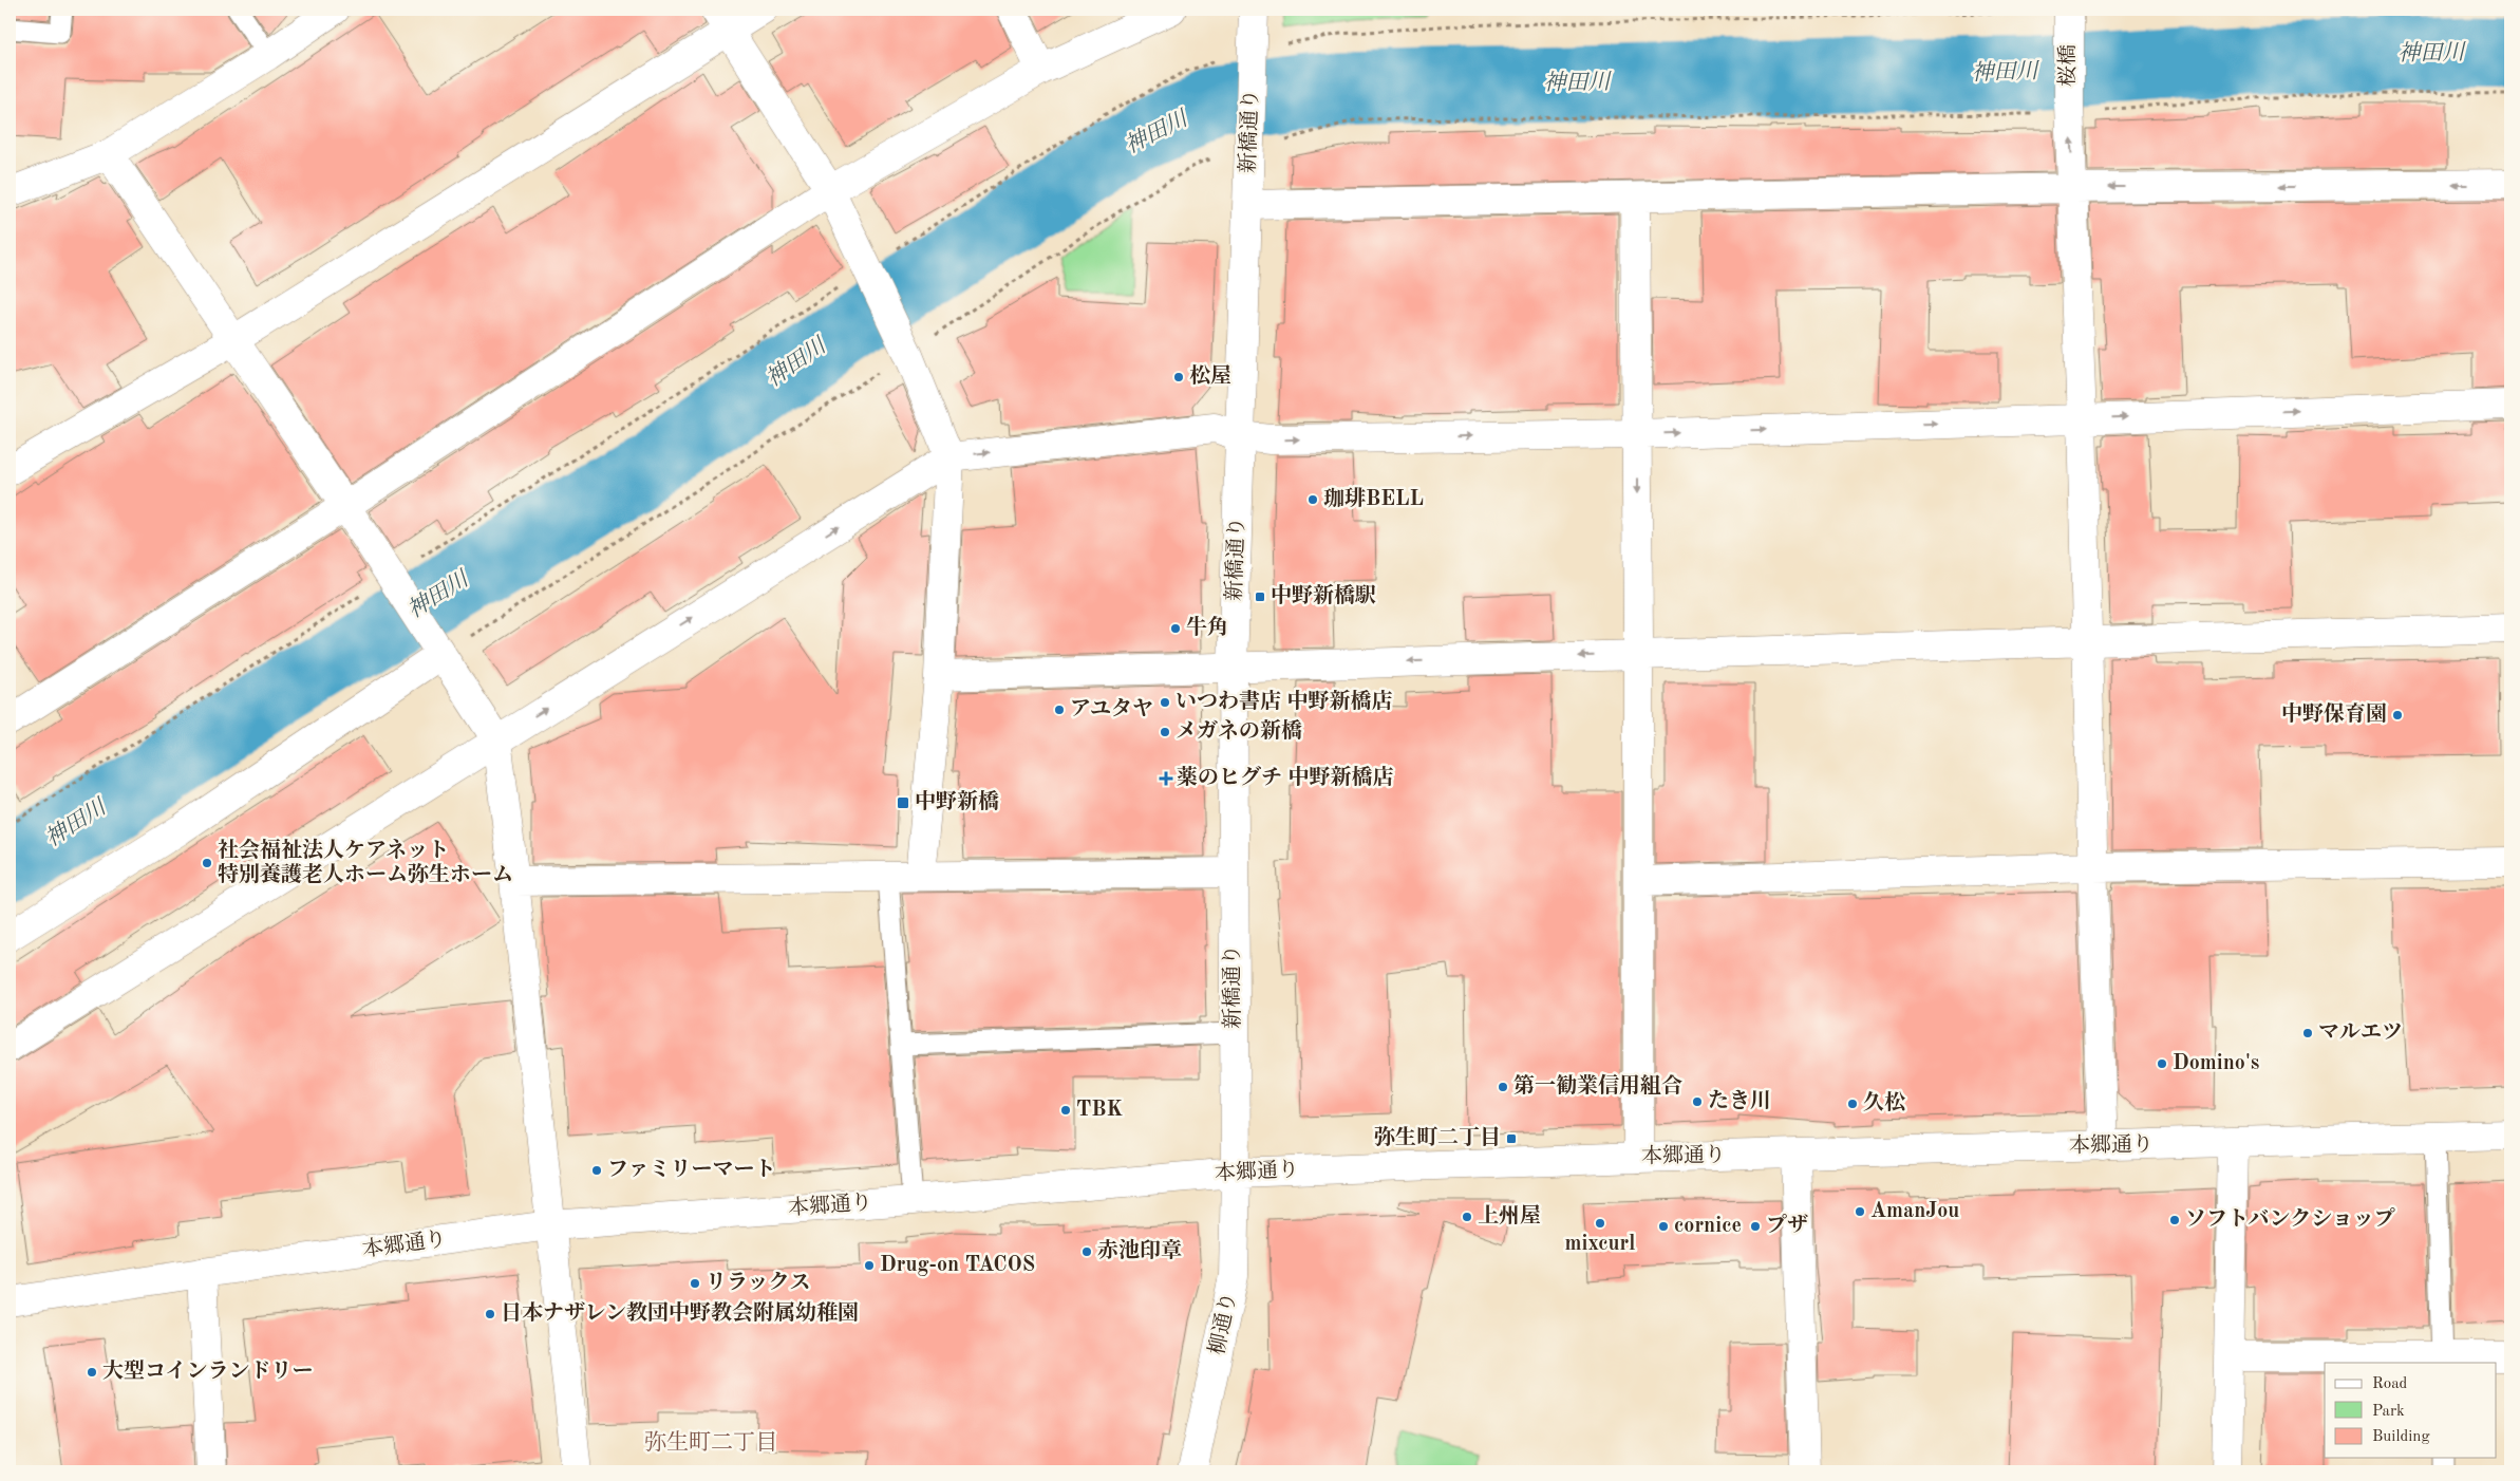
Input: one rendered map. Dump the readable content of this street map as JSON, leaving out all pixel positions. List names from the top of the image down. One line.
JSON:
{"streets":{"street":["桜橋","新橋通り","本郷通り","柳通り"]},"crossings":[["桜橋","本郷通り"],["新橋通り","本郷通り"],["新橋通り","柳通り"],["本郷通り","柳通り"]],"districts":["弥生町二丁目"],"water":["神田川"],"places":{"other":["松屋","珈琲BELL","牛角","いつわ書店 中野新橋店","アユタヤ","中野保育園","メガネの新橋","社会福祉法人ケアネット 特別養護老人ホーム弥生ホーム","マルエツ","Domino's","第一勧業信用組合","たき川","久松","TBK","ファミリーマート","AmanJou","上州屋","ソフトバンクショップ","mixcurl","cornice","プザ","赤池印章","Drug-on TACOS","リラックス","日本ナザレン教団中野教会附属幼稚園","大型コインランドリー"],"transit":["中野新橋駅","中野新橋","弥生町二丁目"],"health":["薬のヒグチ 中野新橋店"]},"legend":["Road","Park","Building"]}
